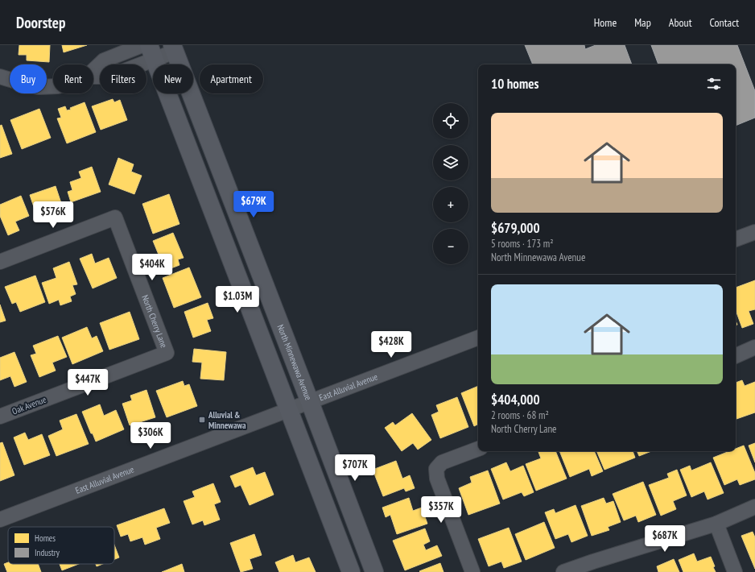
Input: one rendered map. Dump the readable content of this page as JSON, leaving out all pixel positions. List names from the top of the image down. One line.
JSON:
{"streets":{"main road":["North Minnewawa Avenue"],"street":["North Cherry Lane","East Alluvial Avenue","Oak Avenue"]},"crossings":[["North Cherry Lane","Oak Avenue"],["North Minnewawa Avenue","East Alluvial Avenue"]],"places":{"transit":["Alluvial & Minnewawa"]},"legend":["Homes","Industry"],"page":{"header":"Doorstep","nav":["Home","Map","About","Contact"],"chip":["Buy","Rent","Filters","New","Apartment"],"heading":"10 homes","map_buttons":["+","−"],"list":[{"name":"$679,000","note":"5 rooms · 173 m² · North Minnewawa Avenue"},{"name":"$404,000","note":"2 rooms · 68 m² · North Cherry Lane"}],"price":["$679K","$576K","$404K","$1.03M","$428K","$447K","$306K","$707K","$357K","$687K"]}}
